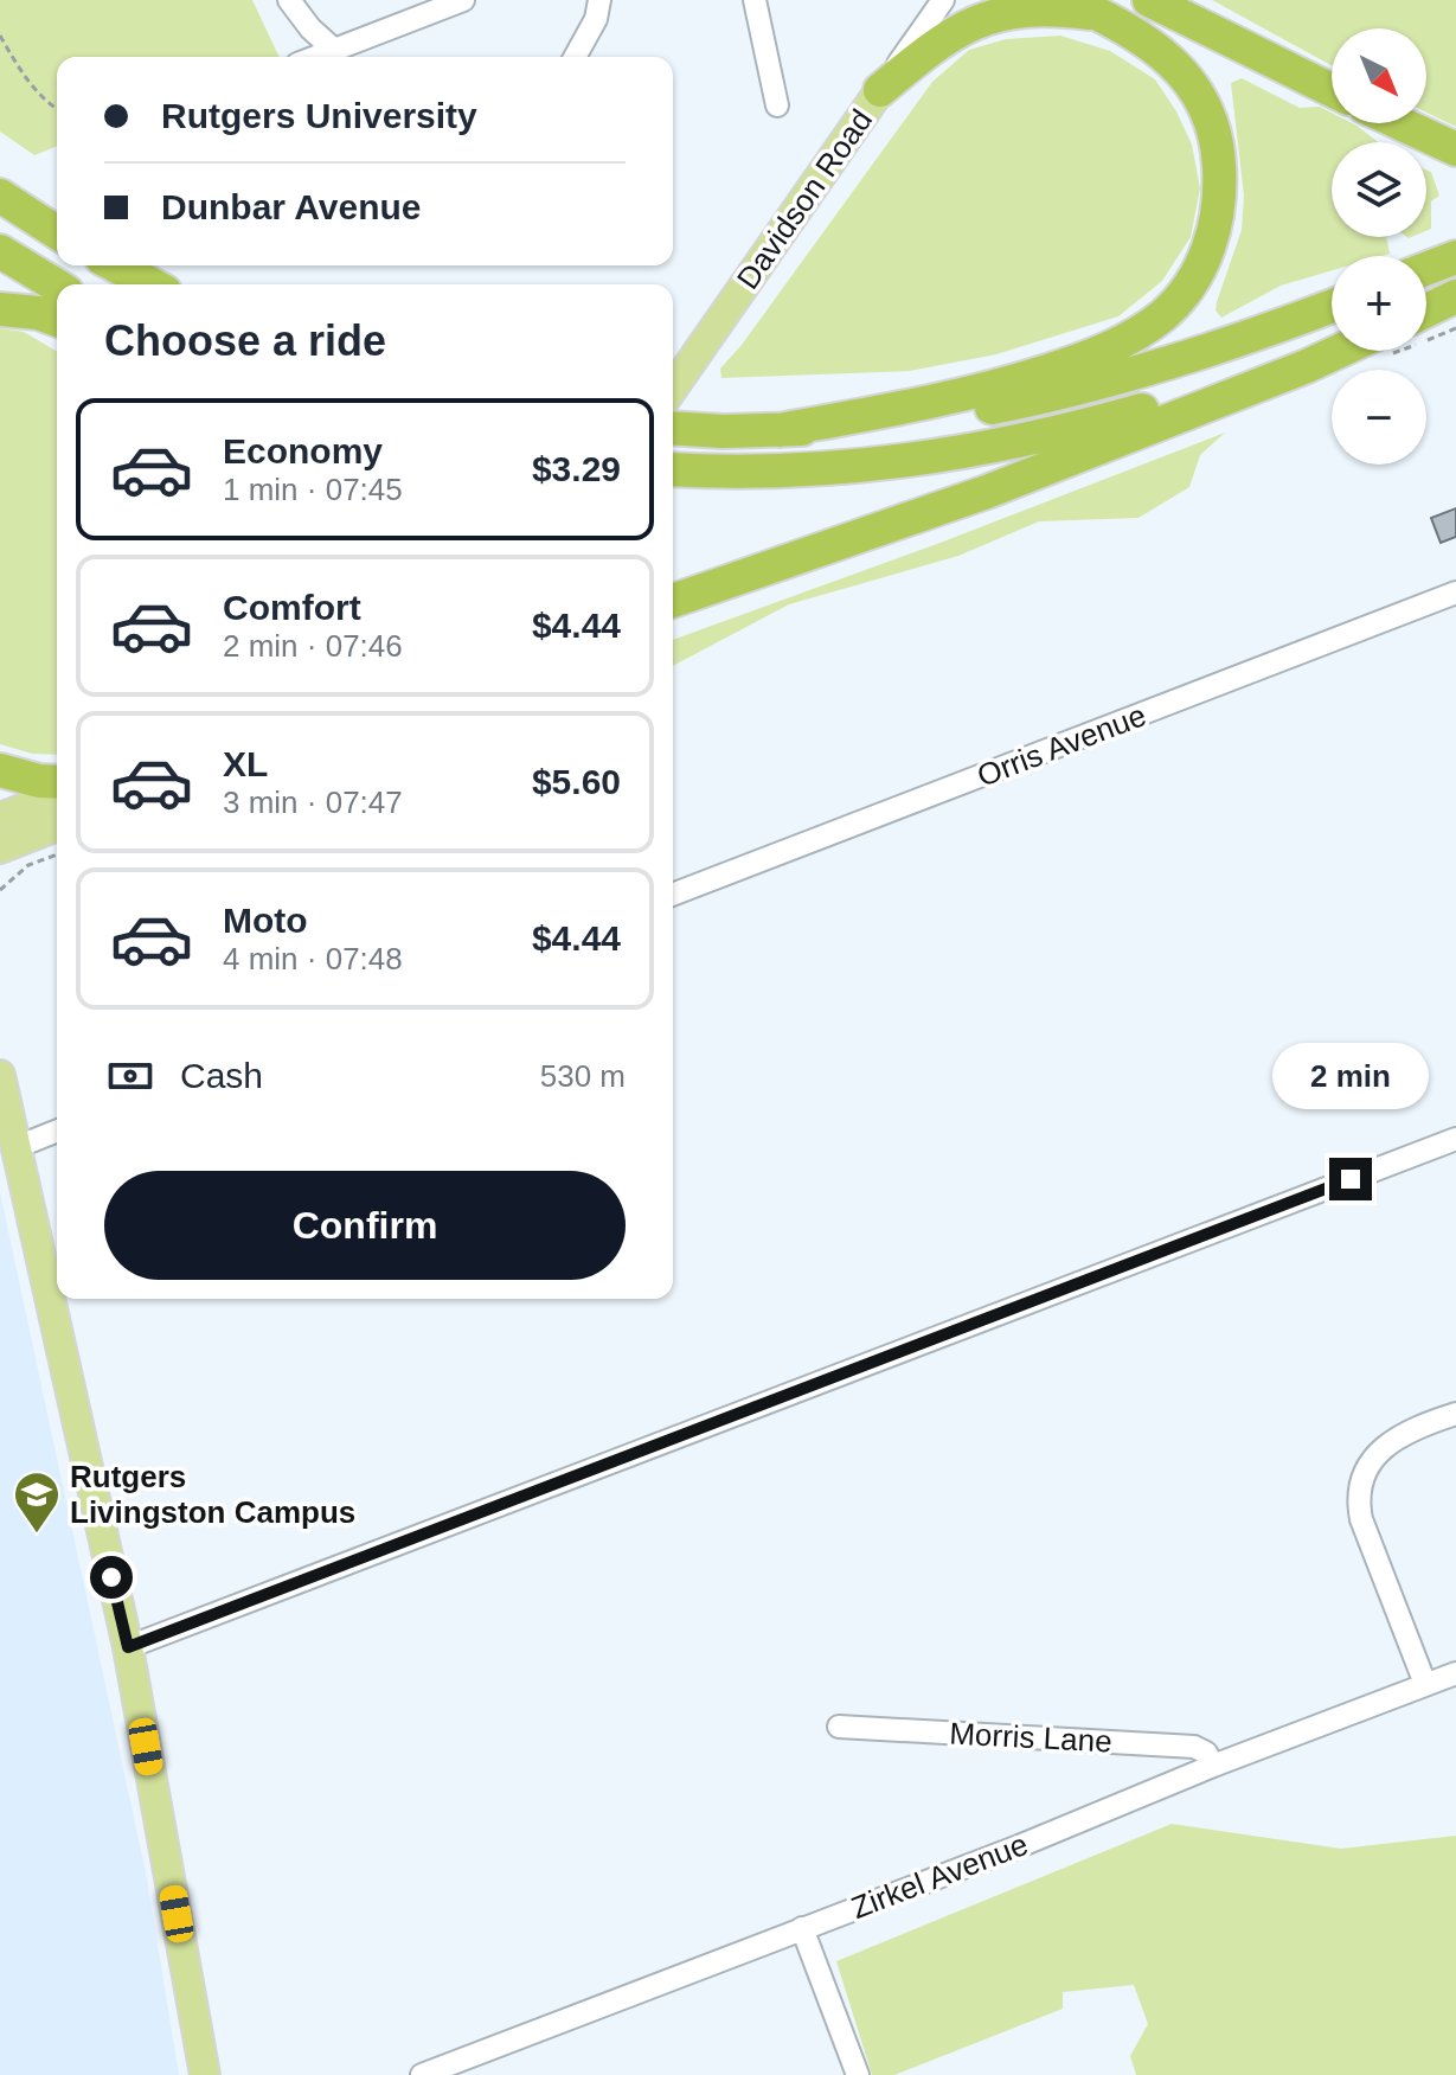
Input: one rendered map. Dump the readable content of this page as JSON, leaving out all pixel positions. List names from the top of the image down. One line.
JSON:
{"streets":{"main road":["Davidson Road"],"street":["Orris Avenue","Morris Lane","Zirkel Avenue"]},"crossings":[["Morris Lane","Zirkel Avenue"]],"places":{"school or university":["Rutgers Livingston Campus"]},"north":"bottom right","page":{"map_buttons":["+","−"],"banner":["Rutgers University","Dunbar Avenue"],"heading":"Choose a ride","list":[{"name":"Economy","note":"1 min · 07:45","value":"$3.29"},{"name":"Comfort","note":"2 min · 07:46","value":"$4.44"},{"name":"XL","note":"3 min · 07:47","value":"$5.60"},{"name":"Moto","note":"4 min · 07:48","value":"$4.44"}],"pay":["Cash","530 m"],"bubble":"2 min","buttons":"Confirm"}}
